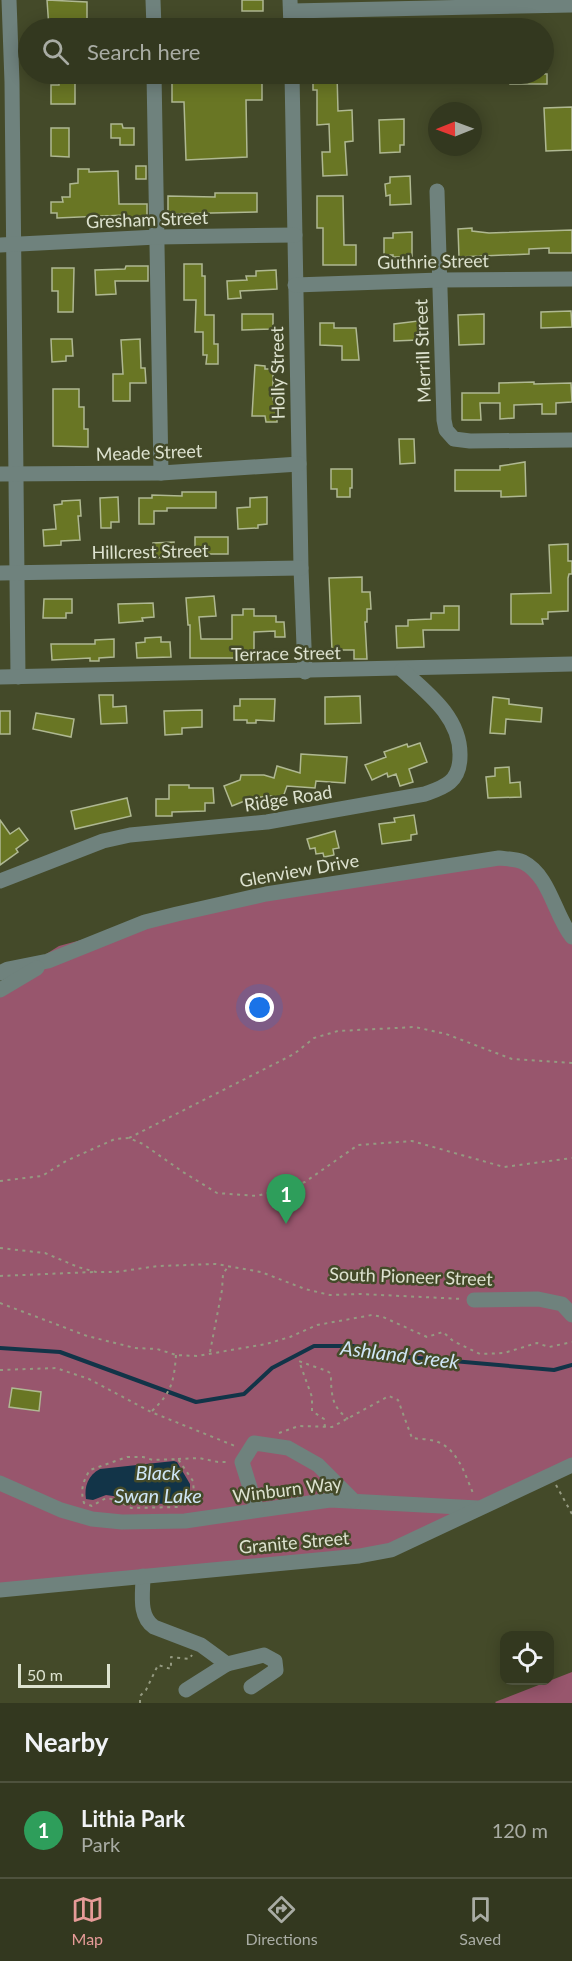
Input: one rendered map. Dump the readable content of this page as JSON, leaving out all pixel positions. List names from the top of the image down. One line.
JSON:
{"streets":{"street":["Gresham Street","Guthrie Street","Merrill Street","Holly Street","Meade Street","Hillcrest Street","Terrace Street","Ridge Road","Glenview Drive","South Pioneer Street","Winburn Way","Granite Street"]},"crossings":[["Gresham Street","Holly Street"],["Guthrie Street","Merrill Street"],["Guthrie Street","Holly Street"],["Holly Street","Meade Street"],["Holly Street","Hillcrest Street"],["Holly Street","Terrace Street"],["Terrace Street","Ridge Road"],["Winburn Way","Granite Street"]],"water":["Ashland Creek","Black Swan Lake"],"scale_bar":"50 m","north":"left","page":{"search":"Search here","pins":"1","scale":"50 m","heading":"Nearby","list":[{"mark":"1","name":"Lithia Park","note":"Park","value":"120 m"}],"nav":["Map","Directions","Saved"]}}
